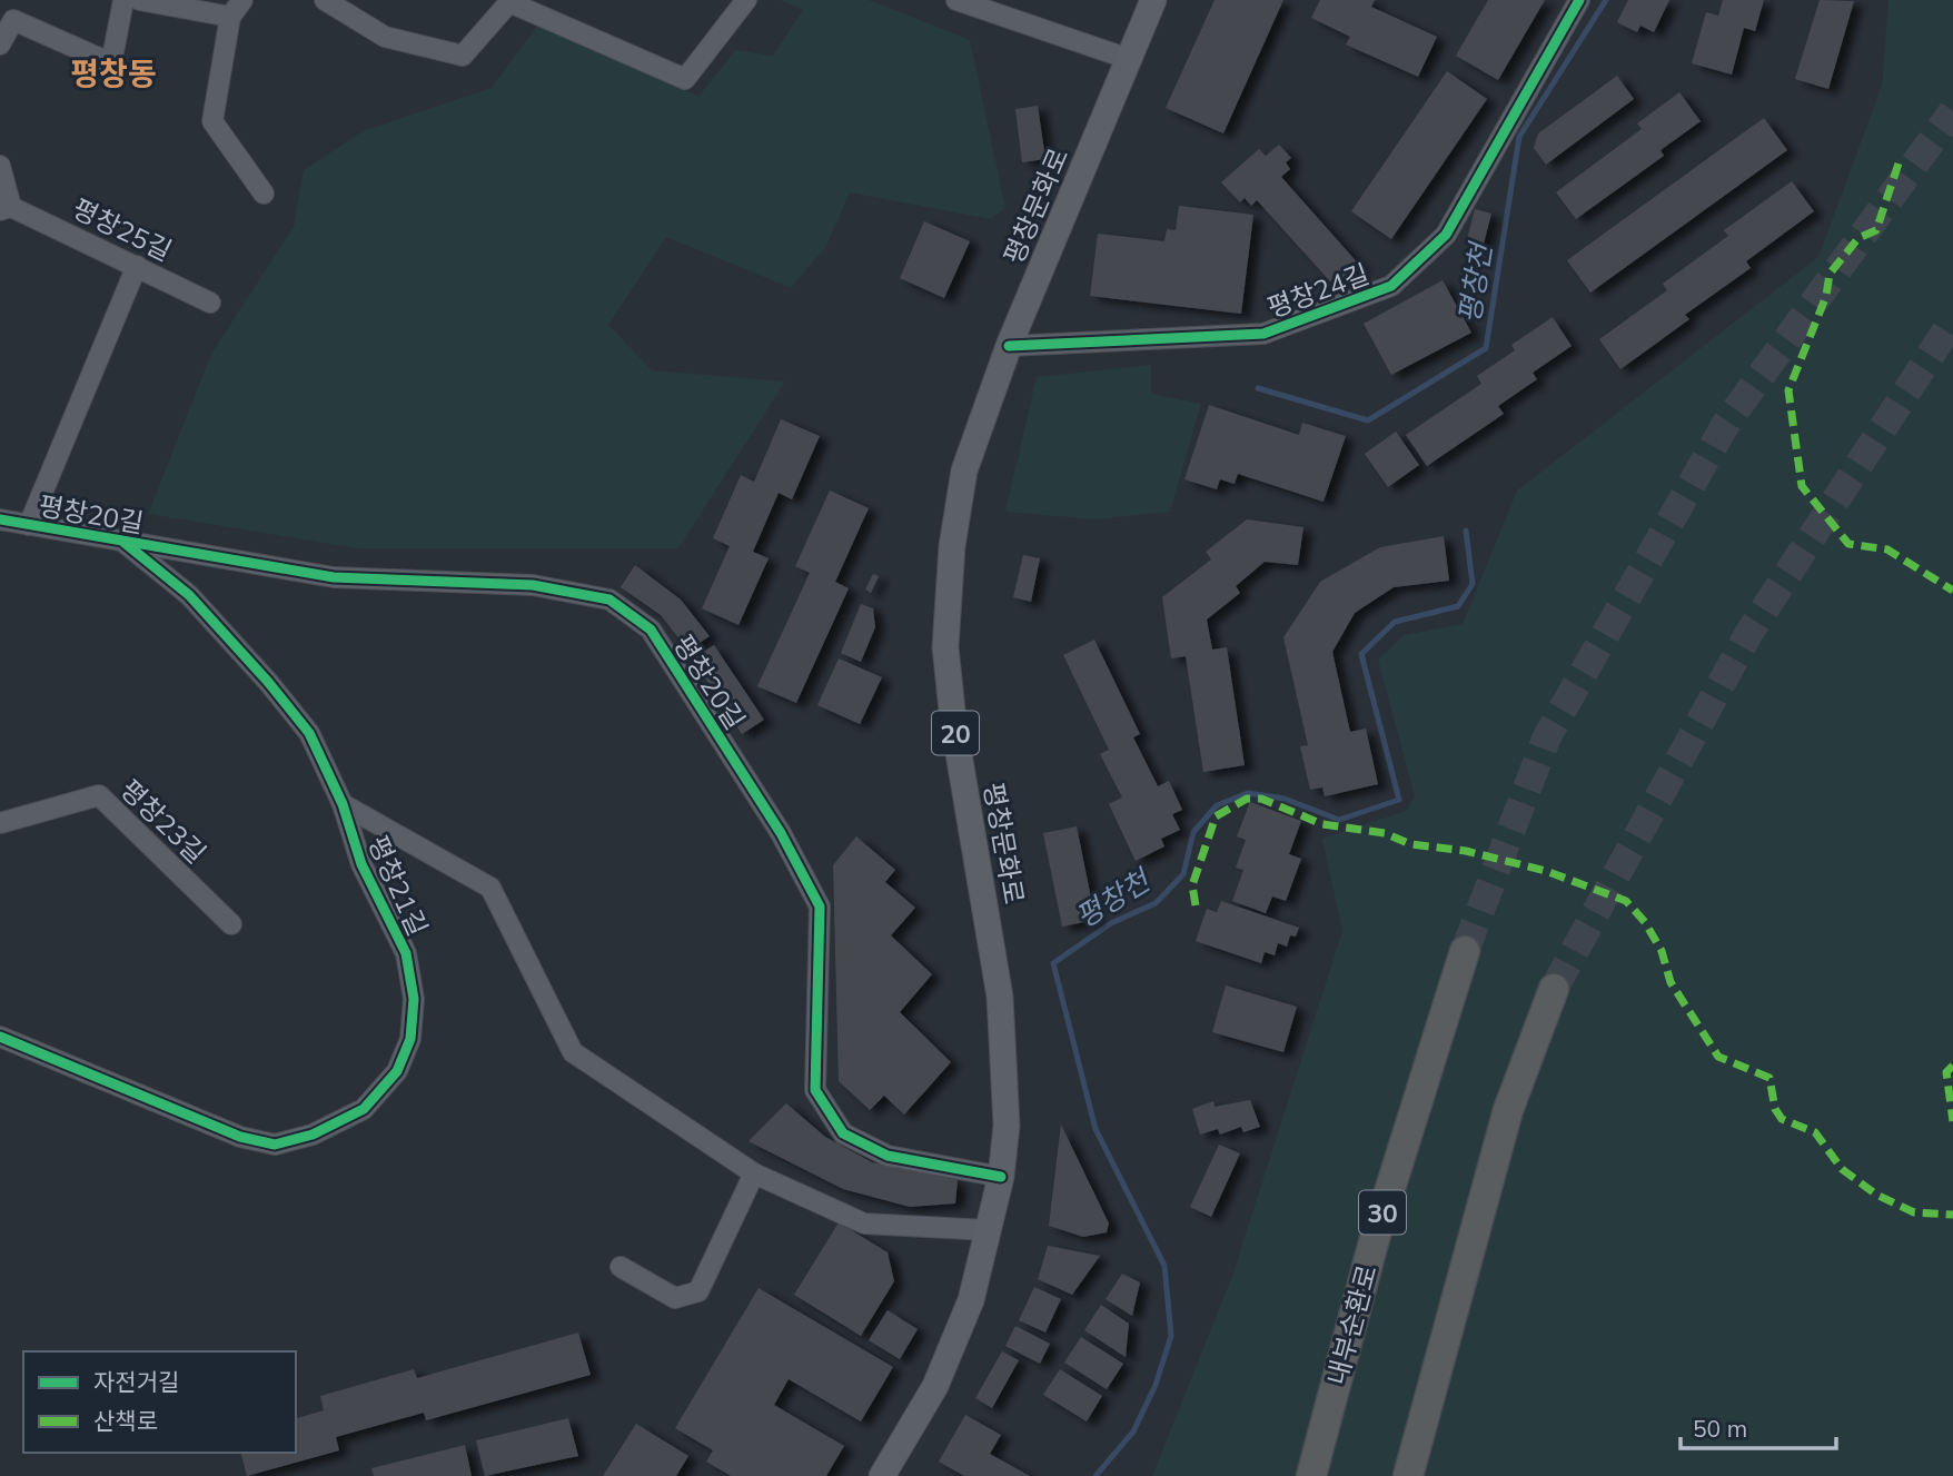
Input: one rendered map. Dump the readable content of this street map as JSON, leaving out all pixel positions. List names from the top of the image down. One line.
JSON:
{"streets":{"highway":["30","내부순환로"],"main road":["평창문화로","20"],"street":["평창25길","평창24길","평창20길","평창23길","평창21길"]},"crossings":[["평창문화로","평창24길"],["평창문화로","평창20길"],["평창문화로","평창21길"],["평창25길","평창20길"],["평창20길","평창21길"]],"districts":["평창동"],"water":["평창천"],"legend":["자전거길","산책로"],"scale_bar":"50 m"}
